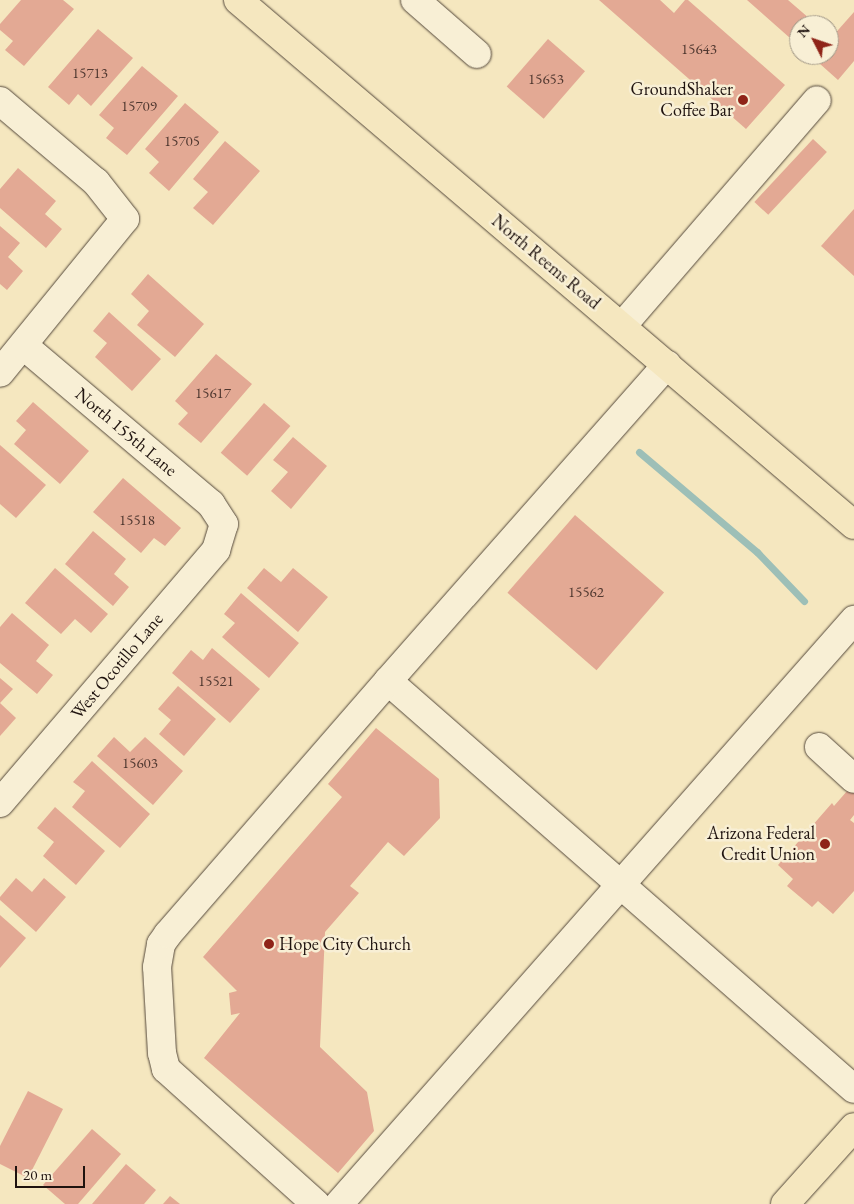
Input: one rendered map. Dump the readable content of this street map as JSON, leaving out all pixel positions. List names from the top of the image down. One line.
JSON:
{"streets":{"main road":["North Reems Road"],"street":["North 155th Lane","West Ocotillo Lane"]},"crossings":[["North 155th Lane","West Ocotillo Lane"]],"places":["GroundShaker Coffee Bar","Arizona Federal Credit Union","Hope City Church"],"house_numbers":["15643","15713","15653","15709","15705","15617","15518","15562","15521","15603"],"scale_bar":"20 m","north":"top left"}
